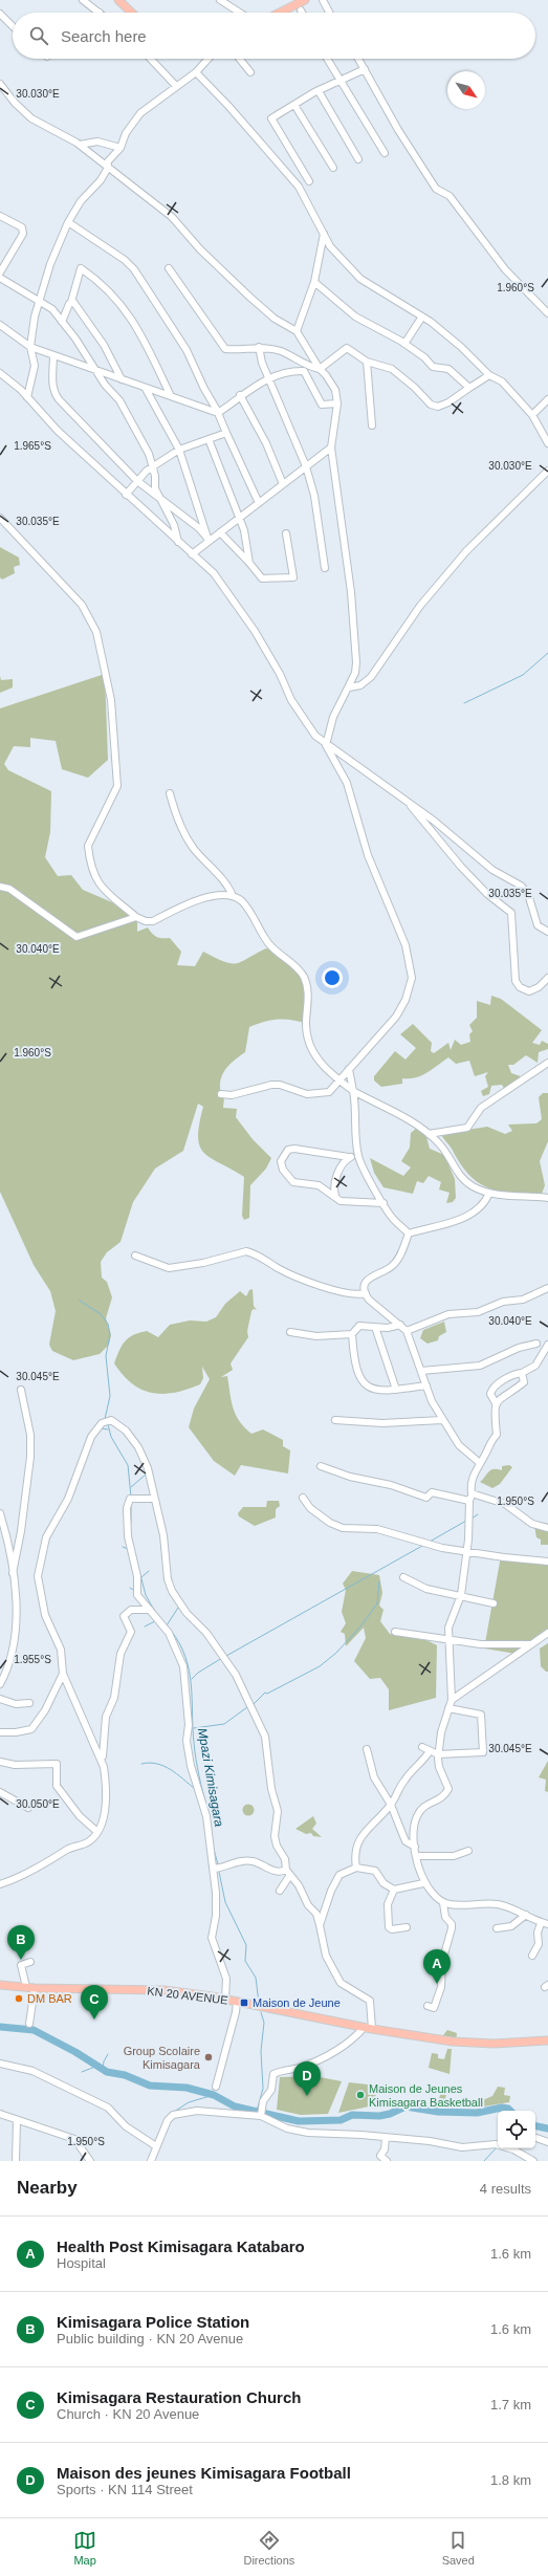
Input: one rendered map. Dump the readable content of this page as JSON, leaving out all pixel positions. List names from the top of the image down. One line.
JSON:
{"streets":{"main road":["KN 20 AVENUE"]},"water":["Mpazi Kimisagara"],"places":{"other":["DM BAR","Group Scolaire Kimisagara","Maison de Jeunes Kimisagara Basketball"],"transit":["Maison de Jeune"]},"north":"bottom right","page":{"search":"Search here","pins":["B","A","C","D"],"heading":["Nearby","4 results"],"list":[{"mark":"A","name":"Health Post Kimisagara Katabaro","note":"Hospital","value":"1.6 km"},{"mark":"B","name":"Kimisagara Police Station","note":"Public building · KN 20 Avenue","value":"1.6 km"},{"mark":"C","name":"Kimisagara Restauration Church","note":"Church · KN 20 Avenue","value":"1.7 km"},{"mark":"D","name":"Maison des jeunes Kimisagara Football","note":"Sports · KN 114 Street","value":"1.8 km"}],"nav":["Map","Directions","Saved"]},"coordinates":["30.030°E","1.960°S","1.965°S","30.035°E","30.040°E","30.045°E","1.950°S","1.955°S","30.050°E"]}
